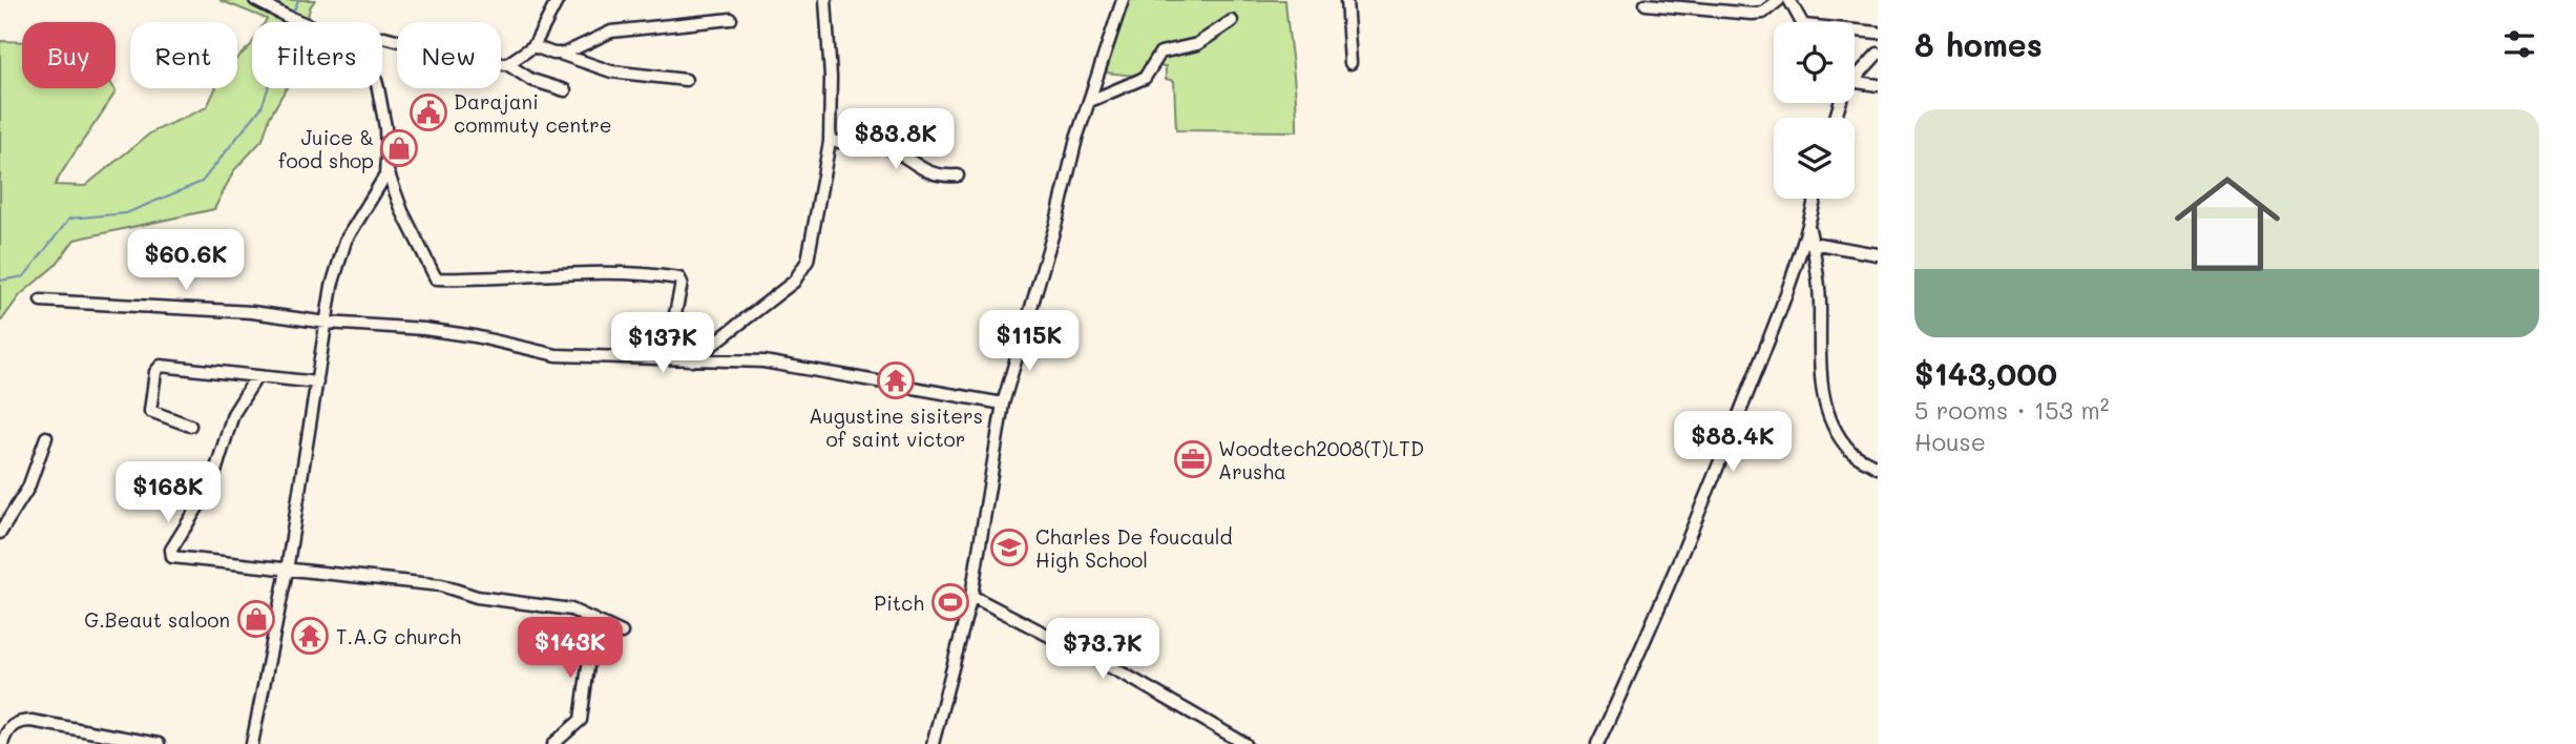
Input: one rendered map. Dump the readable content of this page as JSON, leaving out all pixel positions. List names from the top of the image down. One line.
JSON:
{"places":{"public building":["Darajani commuty centre"],"shop":["Juice & food shop","G.Beaut saloon"],"temple":["Augustine sisiters of saint victor","T.A.G church"],"office":["Woodtech2008(T)LTD Arusha"],"school or university":["Charles De foucauld High School"],"sports":["Pitch"]},"page":{"heading":"8 homes","chip":["Buy","Rent","Filters","New"],"list":[{"name":"$143,000","note":"5 rooms · 153 m² · House"}],"price":["$83.8K","$60.6K","$115K","$137K","$88.4K","$168K","$143K","$73.7K"]}}
